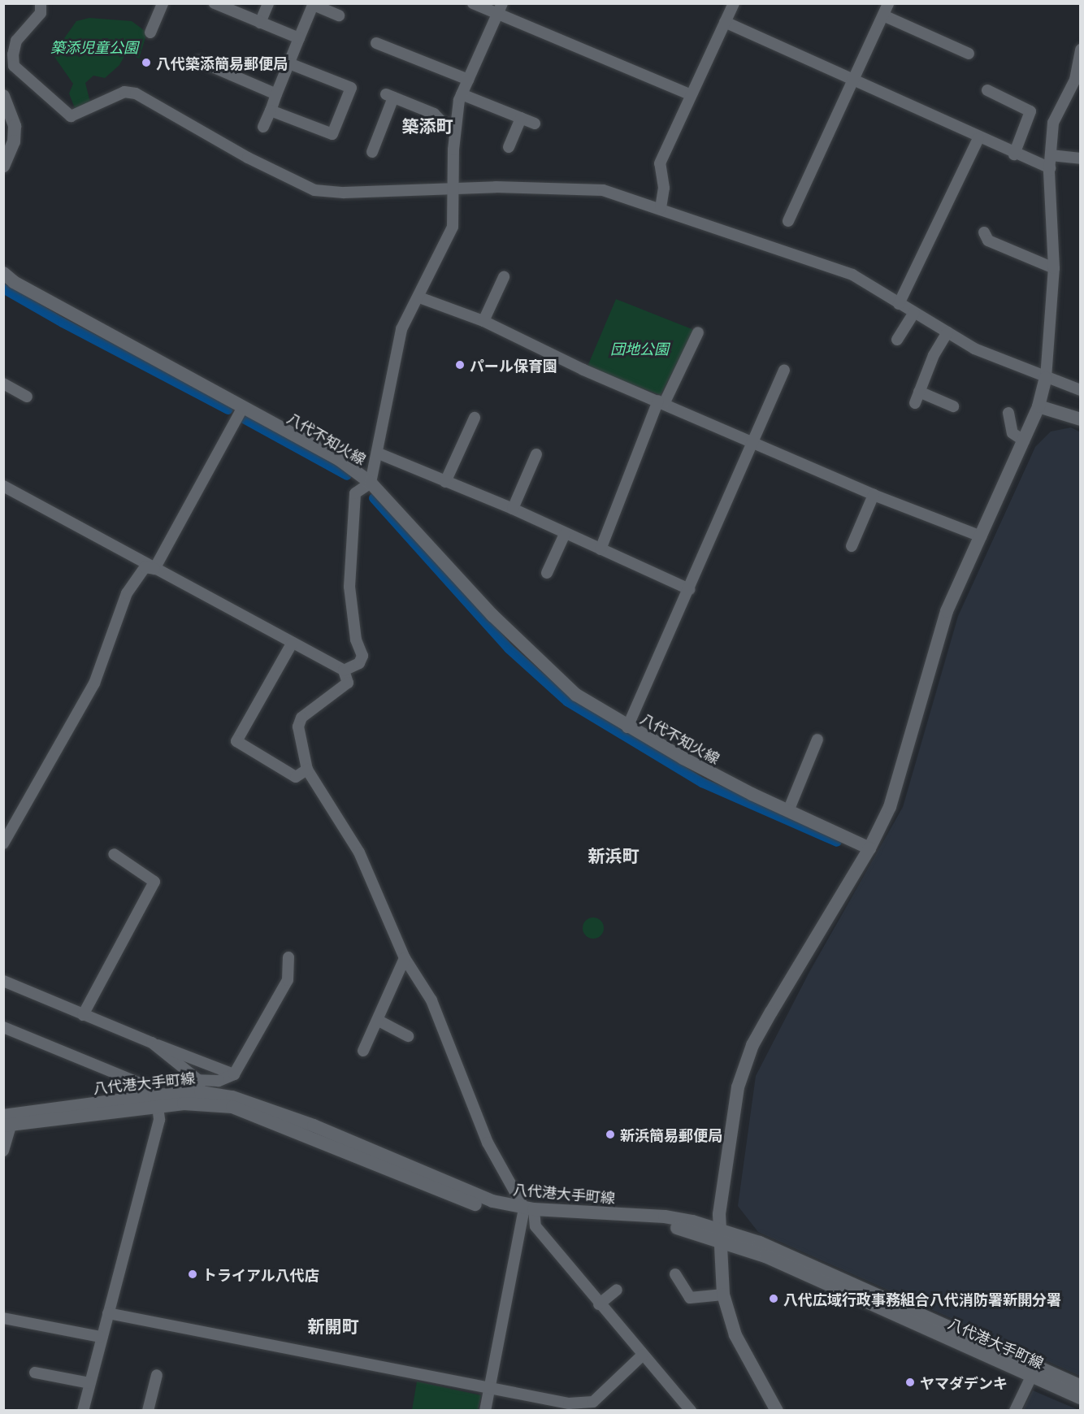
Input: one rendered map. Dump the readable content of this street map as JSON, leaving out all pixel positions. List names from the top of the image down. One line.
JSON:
{"streets":{"main road":["八代不知火線","八代港大手町線"]},"districts":["築添町","新浜町","新開町"],"parks":["築添児童公園","団地公園"],"places":["八代築添簡易郵便局","パール保育園","新浜簡易郵便局","トライアル八代店","八代広域行政事務組合八代消防署新開分署","ヤマダデンキ"]}
